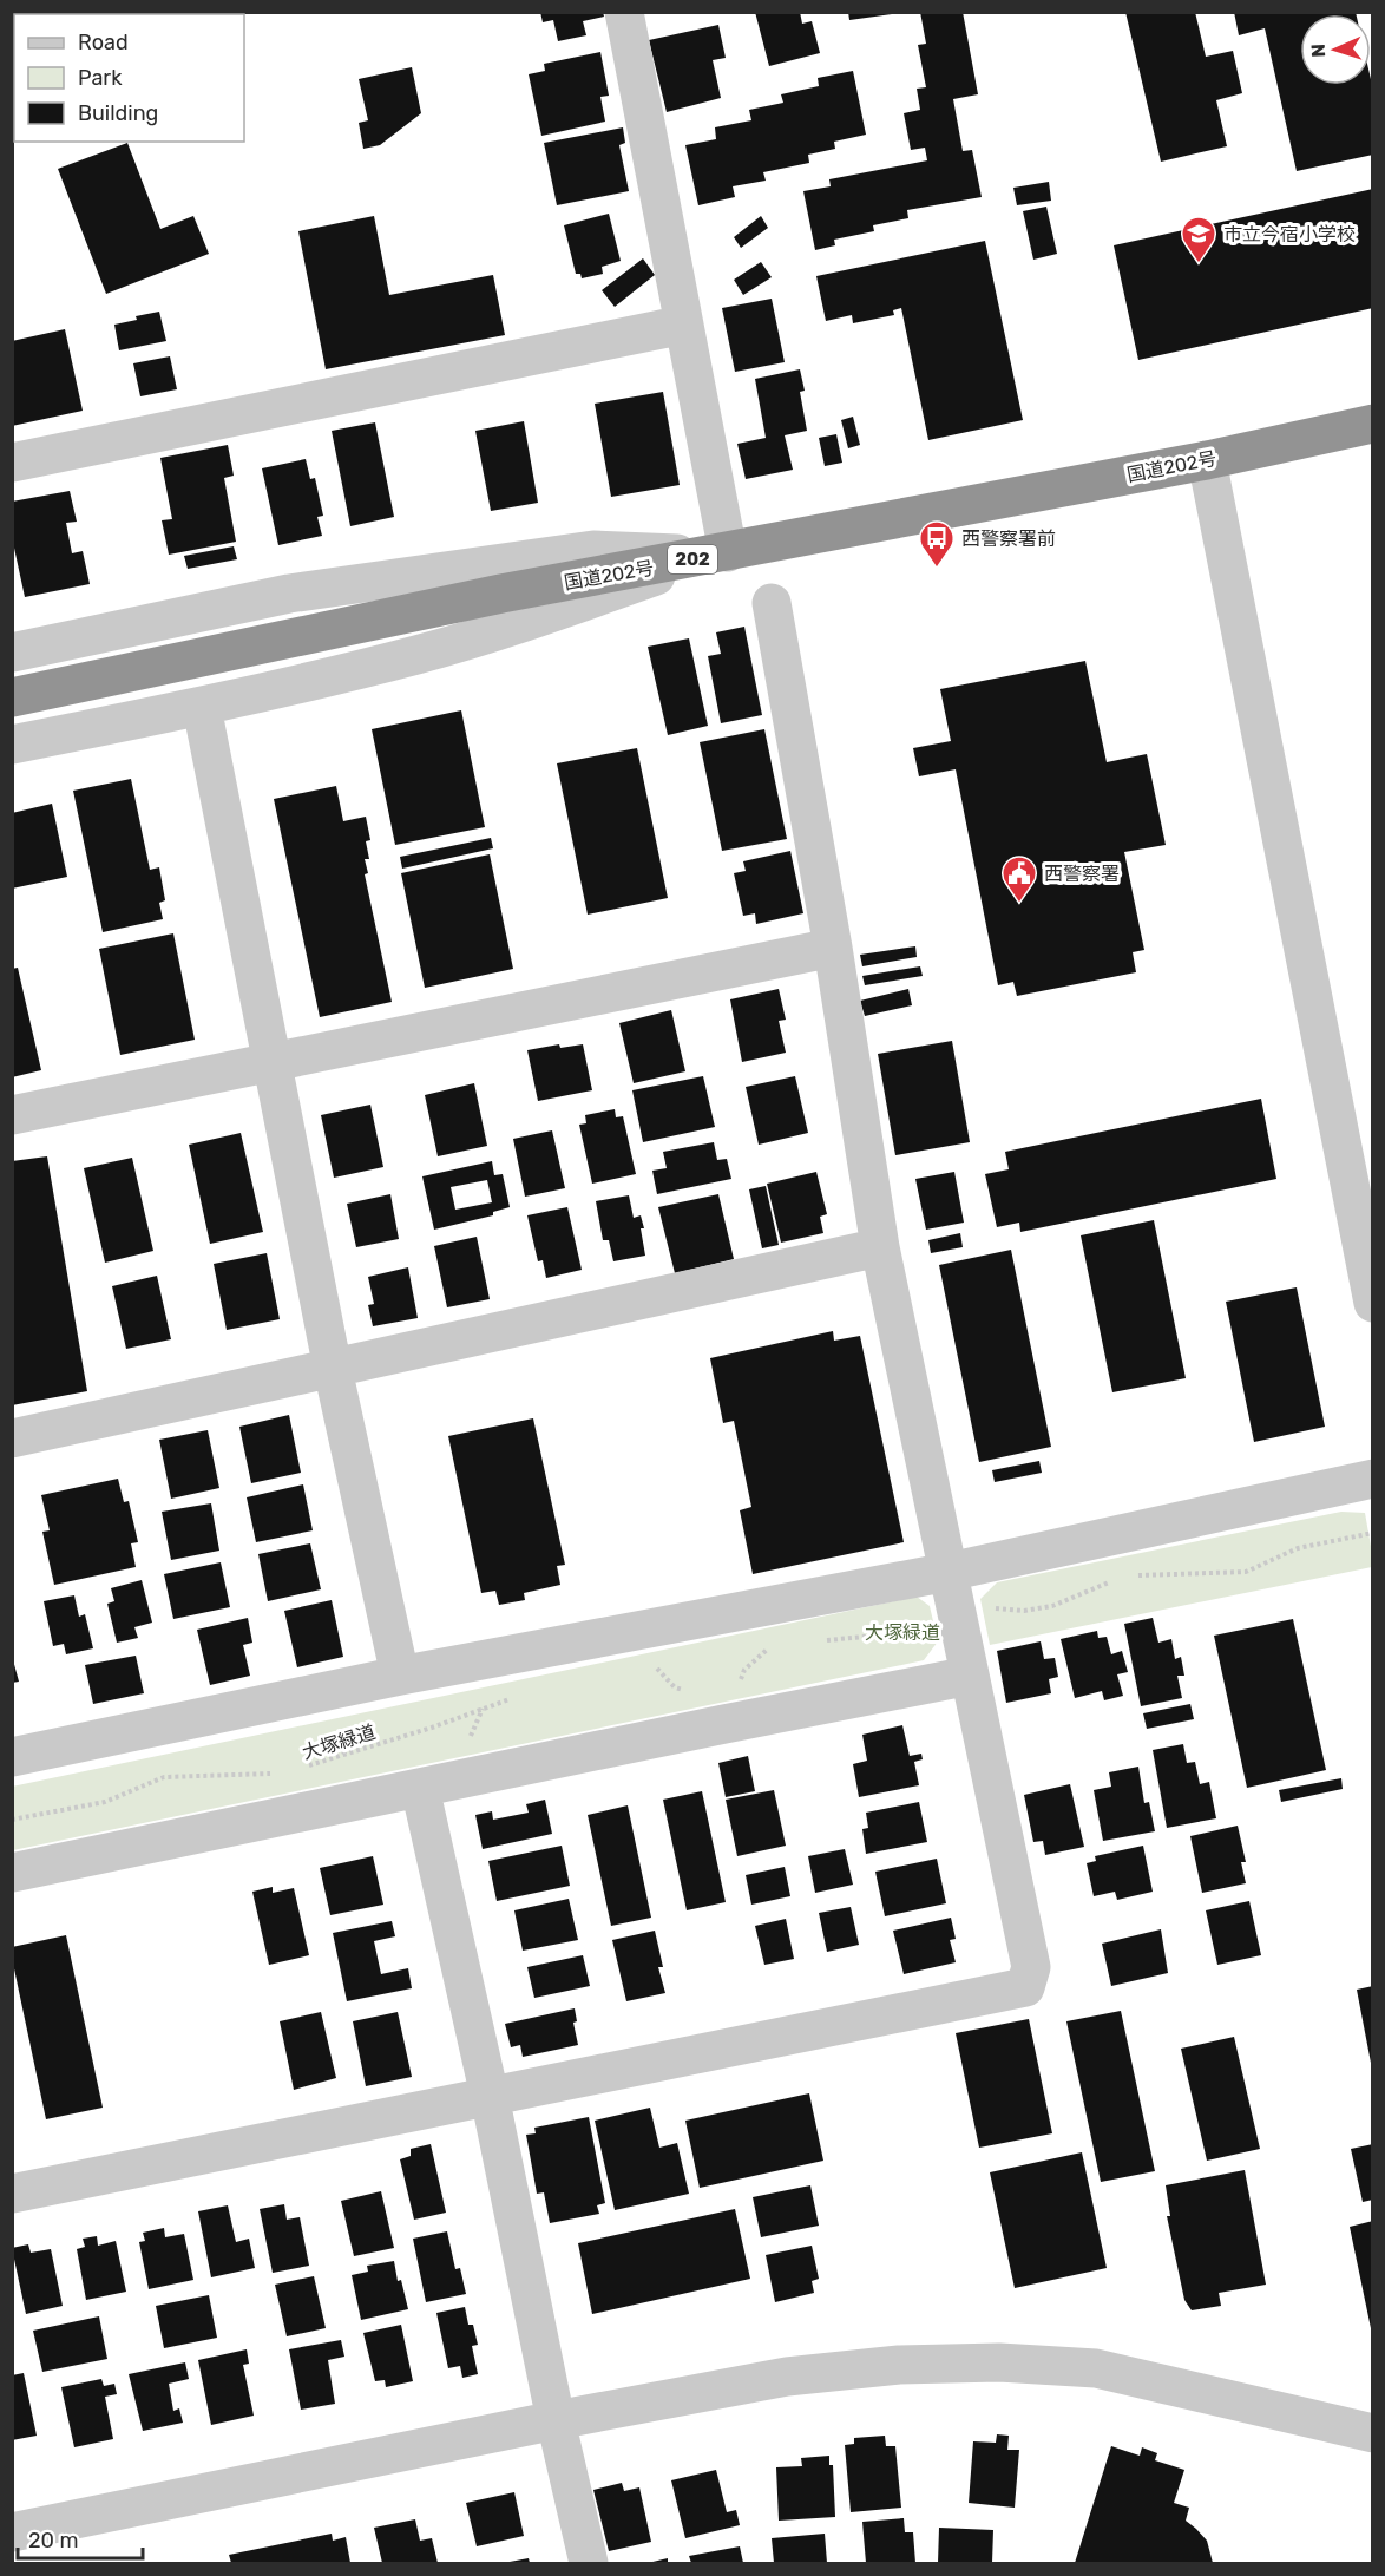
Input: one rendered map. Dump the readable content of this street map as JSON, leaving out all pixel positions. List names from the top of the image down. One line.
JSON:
{"streets":{"highway":["国道202号","202"],"path":["大塚緑道"]},"parks":["大塚緑道"],"places":{"school or university":["市立今宿小学校"],"bus stop":["西警察署前"],"public building":["西警察署"]},"legend":["Road","Park","Building"],"scale_bar":"20 m","north":"left"}
